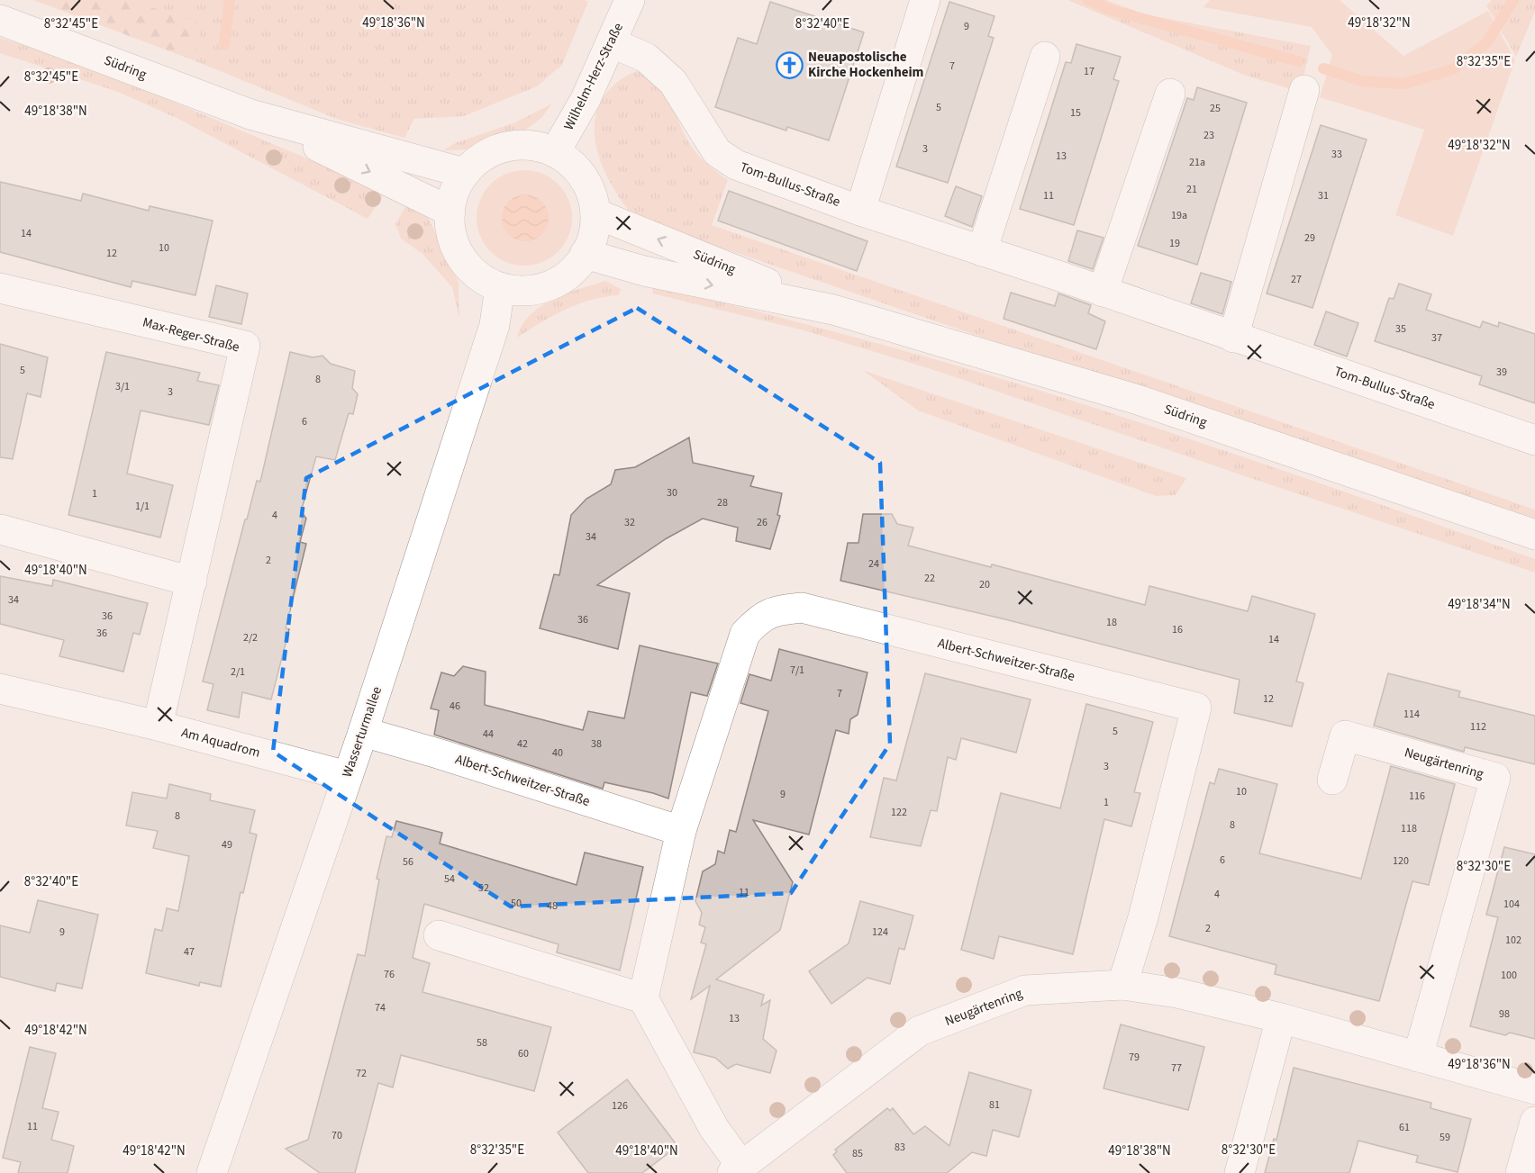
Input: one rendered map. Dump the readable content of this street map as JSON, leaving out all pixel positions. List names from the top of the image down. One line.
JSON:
{"streets":{"street":["Südring","Wilhelm-Herz-Straße","Tom-Bullus-Straße","Max-Reger-Straße","Albert-Schweitzer-Straße","Wasserturmallee","Am Aquadrom","Neugärtenring"]},"crossings":[["Südring","Wilhelm-Herz-Straße"],["Südring","Wasserturmallee"],["Wilhelm-Herz-Straße","Tom-Bullus-Straße"],["Wilhelm-Herz-Straße","Wasserturmallee"],["Max-Reger-Straße","Am Aquadrom"],["Albert-Schweitzer-Straße","Wasserturmallee"],["Albert-Schweitzer-Straße","Neugärtenring"],["Wasserturmallee","Am Aquadrom"]],"places":{"church":["Neuapostolische Kirche Hockenheim"]},"house_numbers":["9","7","17","5","25","15","23","3","33","13","21a","21","11","31","19a","14","29","19","10","12","27","35","37","5","39","8","3/1","3","6","30","1","28","1/1","4","32","26","34","2","24","22","20","34","36","36","18","16","36","2/2","14","7/1","2/1","7","12","46","114","112","5","44","42","38","40","3","10","9","116","1","122","8","8","118","49","6","120","56","54","52","11","4","50","104","48","2","9","124","102","47","76","100","74","98","13","58","60","79","77","72","81","126","11","61","70","59","83","85"],"coordinates":["49°18'36\"N","49°18'32\"N","8°32'45\"E","8°32'40\"E","8°32'35\"E","49°18'38\"N","49°18'40\"N","49°18'34\"N","8°32'30\"E","49°18'42\"N"]}
